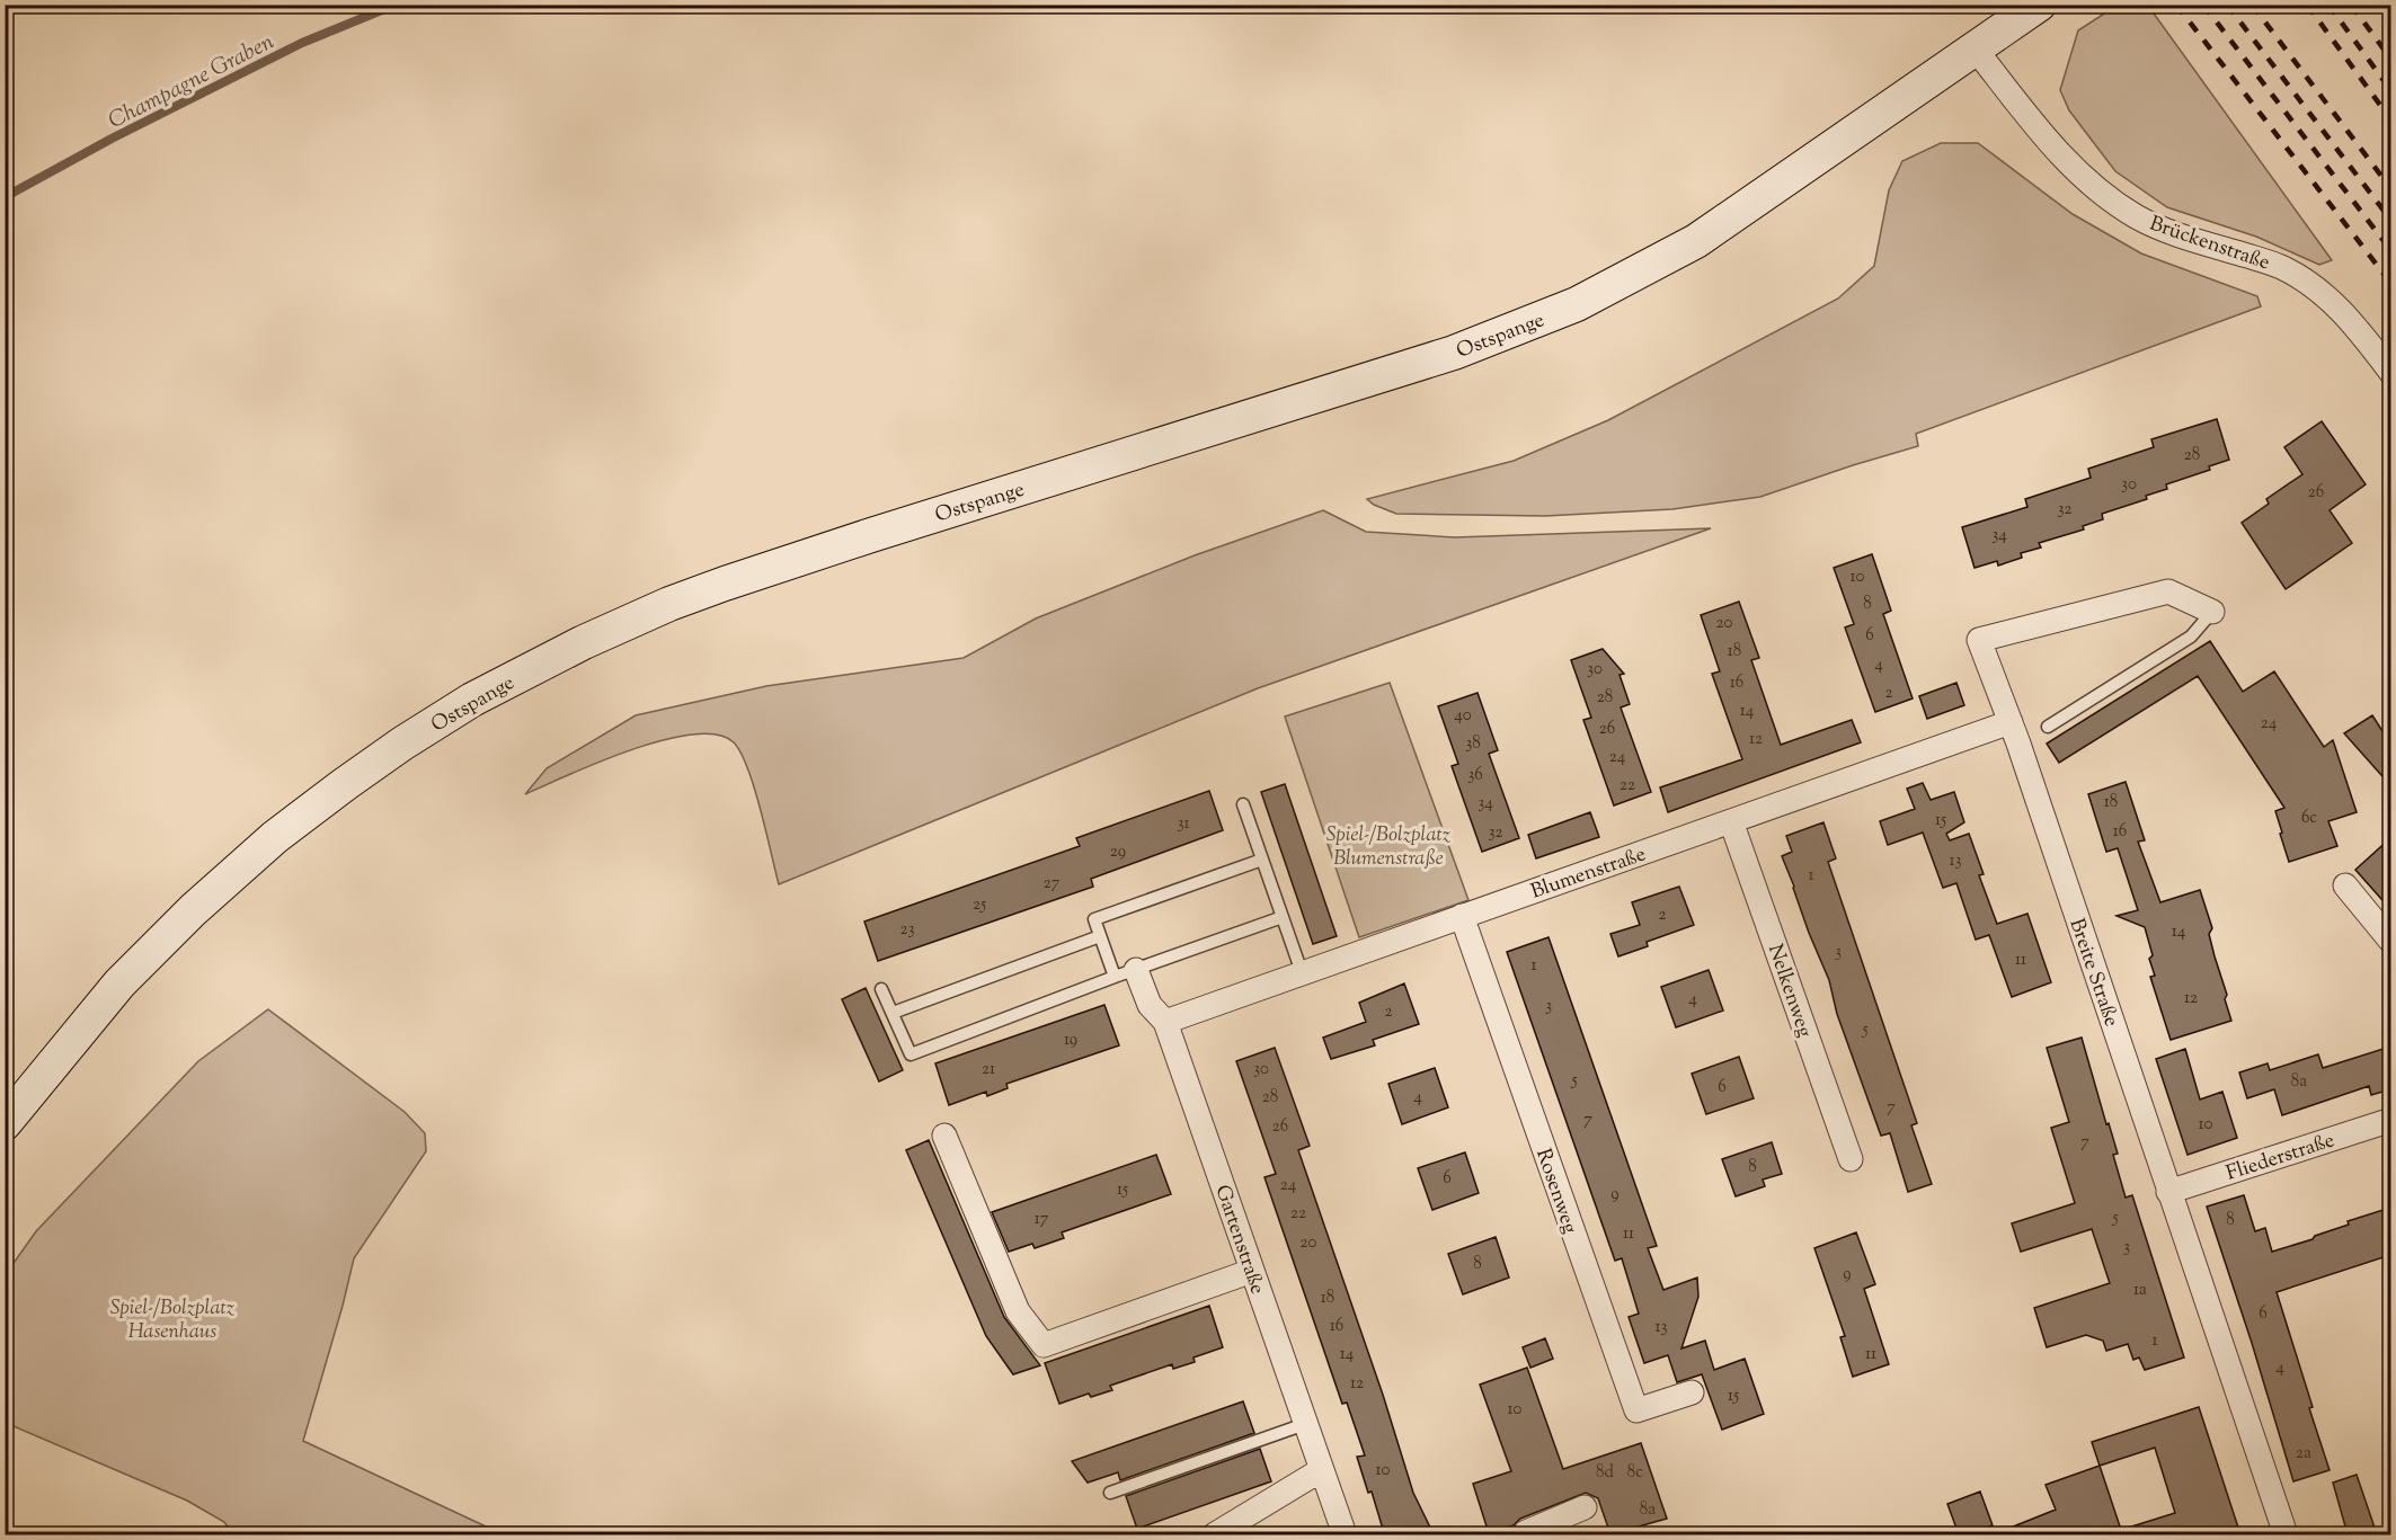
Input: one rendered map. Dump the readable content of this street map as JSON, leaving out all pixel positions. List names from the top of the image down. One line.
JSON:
{"streets":{"main road":["Ostspange"],"street":["Brückenstraße","Blumenstraße","Breite Straße","Nelkenweg","Fliederstraße","Rosenweg","Gartenstraße"]},"crossings":[["Brückenstraße","Ostspange"],["Blumenstraße","Breite Straße"],["Blumenstraße","Nelkenweg"],["Blumenstraße","Rosenweg"],["Blumenstraße","Gartenstraße"],["Breite Straße","Fliederstraße"]],"water":["Champagne Graben"],"parks":["Spiel-/Bolzplatz Blumenstraße","Spiel-/Bolzplatz Hasenhaus"],"house_numbers":["28","30","26","32","34","10","8","20","6","18","4","30","16","2","28","14","40","24","26","12","38","24","36","22","18","34","6c","15","31","16","32","29","13","1","27","25","2","23","14","3","11","1","12","4","3","2","5","19","21","30","5","8a","6","28","4","7","7","10","26","7","8","6","24","15","9","22","5","17","8","11","20","3","8","9","1a","18","6","16","13","1","14","11","4","12","15","10","2a","10","8d","8c","8a"]}
